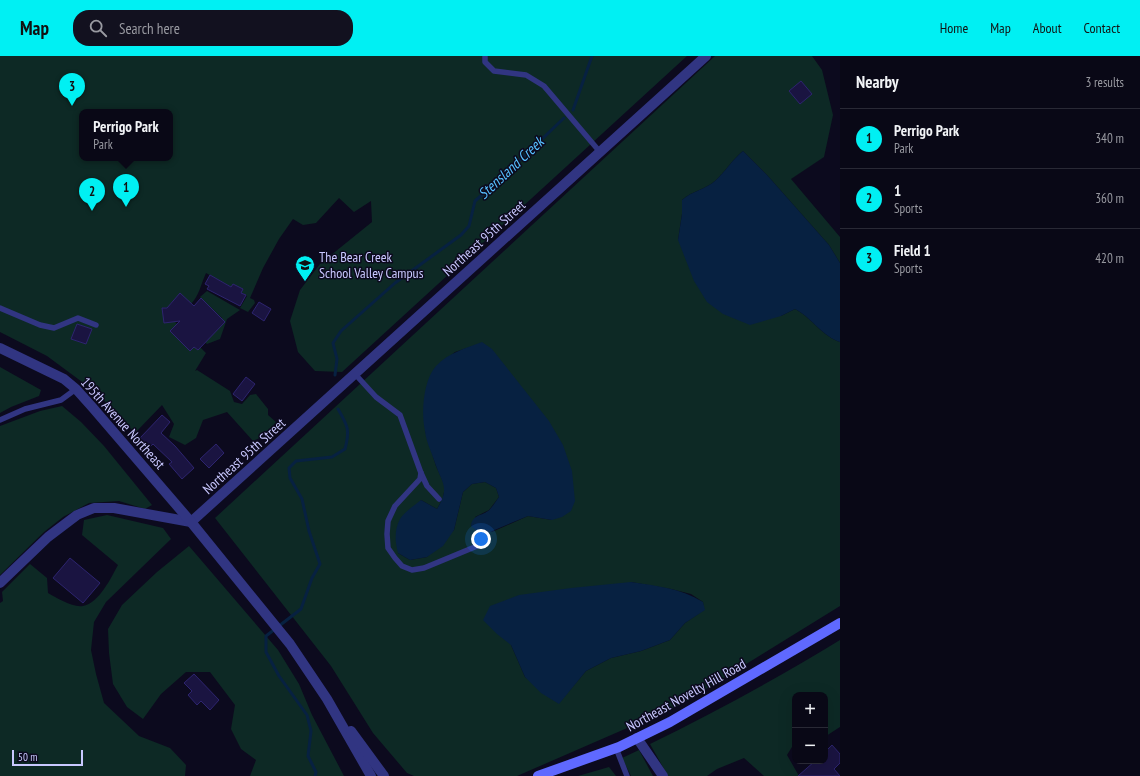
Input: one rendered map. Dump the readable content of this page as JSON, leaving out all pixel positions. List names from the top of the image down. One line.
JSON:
{"streets":{"main road":["Northeast Novelty Hill Road"],"street":["Northeast 95th Street","195th Avenue Northeast"]},"crossings":[["Northeast 95th Street","195th Avenue Northeast"]],"water":["Stensland Creek"],"places":{"school or university":["The Bear Creek School Valley Campus"]},"scale_bar":"50 m","page":{"header":"Map","search":"Search here","nav":["Home","Map","About","Contact"],"heading":["Nearby","3 results"],"pins":["3","1","2"],"list":[{"mark":"1","name":"Perrigo Park","note":"Park","value":"340 m"},{"mark":"2","name":"1","note":"Sports","value":"360 m"},{"mark":"3","name":"Field 1","note":"Sports","value":"420 m"}],"popup":["Perrigo Park","Park"],"map_buttons":["+","−"],"scale":"50 m"}}
